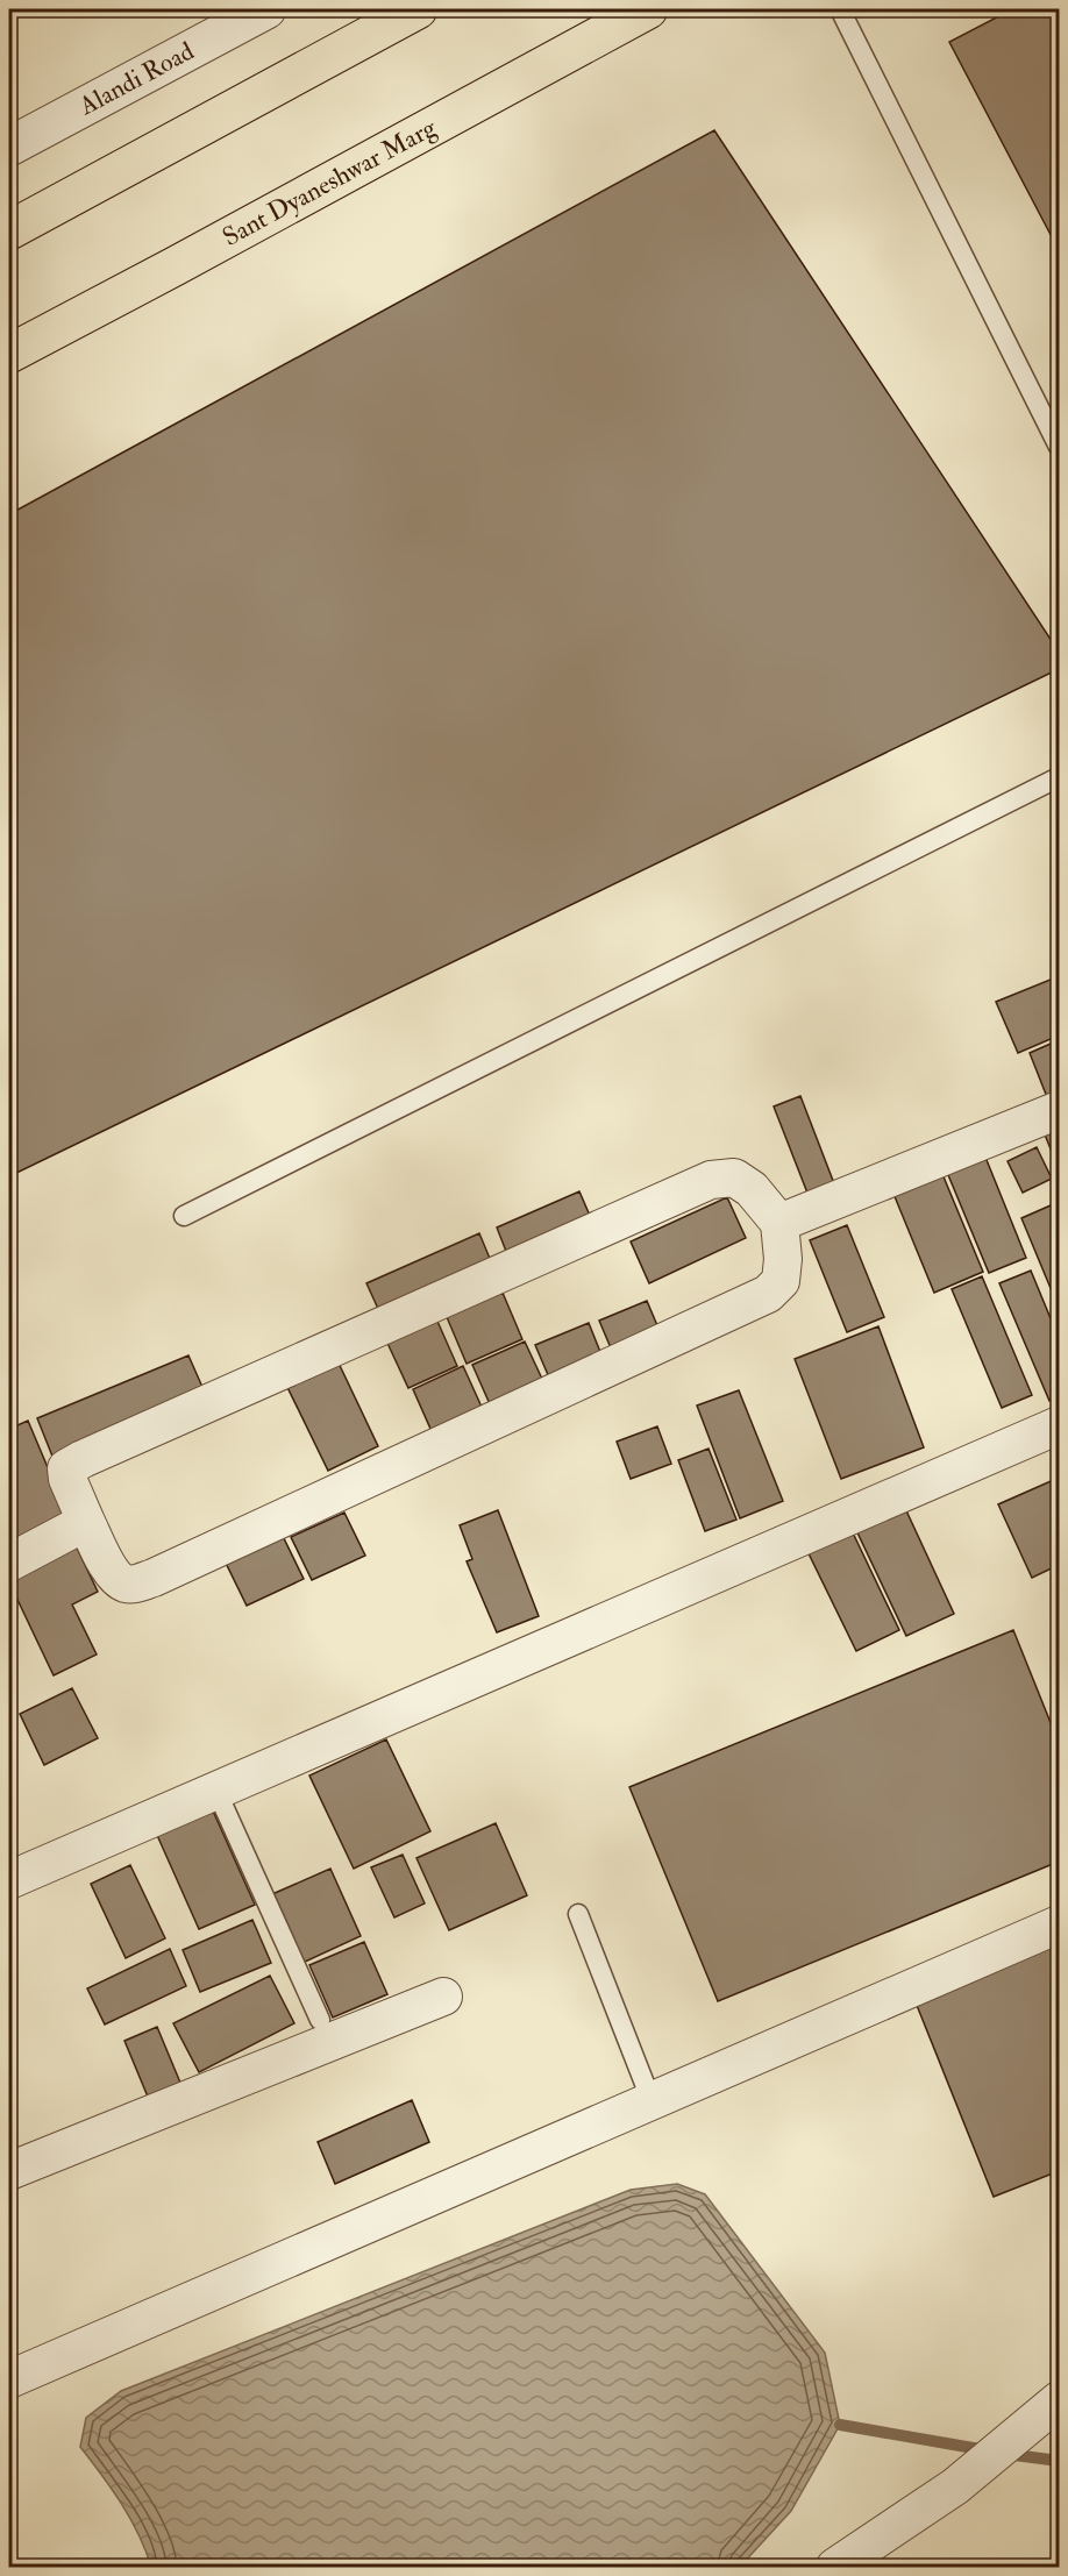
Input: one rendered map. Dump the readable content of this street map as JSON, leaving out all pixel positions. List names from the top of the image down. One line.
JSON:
{"streets":{"main road":["Sant Dyaneshwar Marg"],"street":["Alandi Road"]}}
